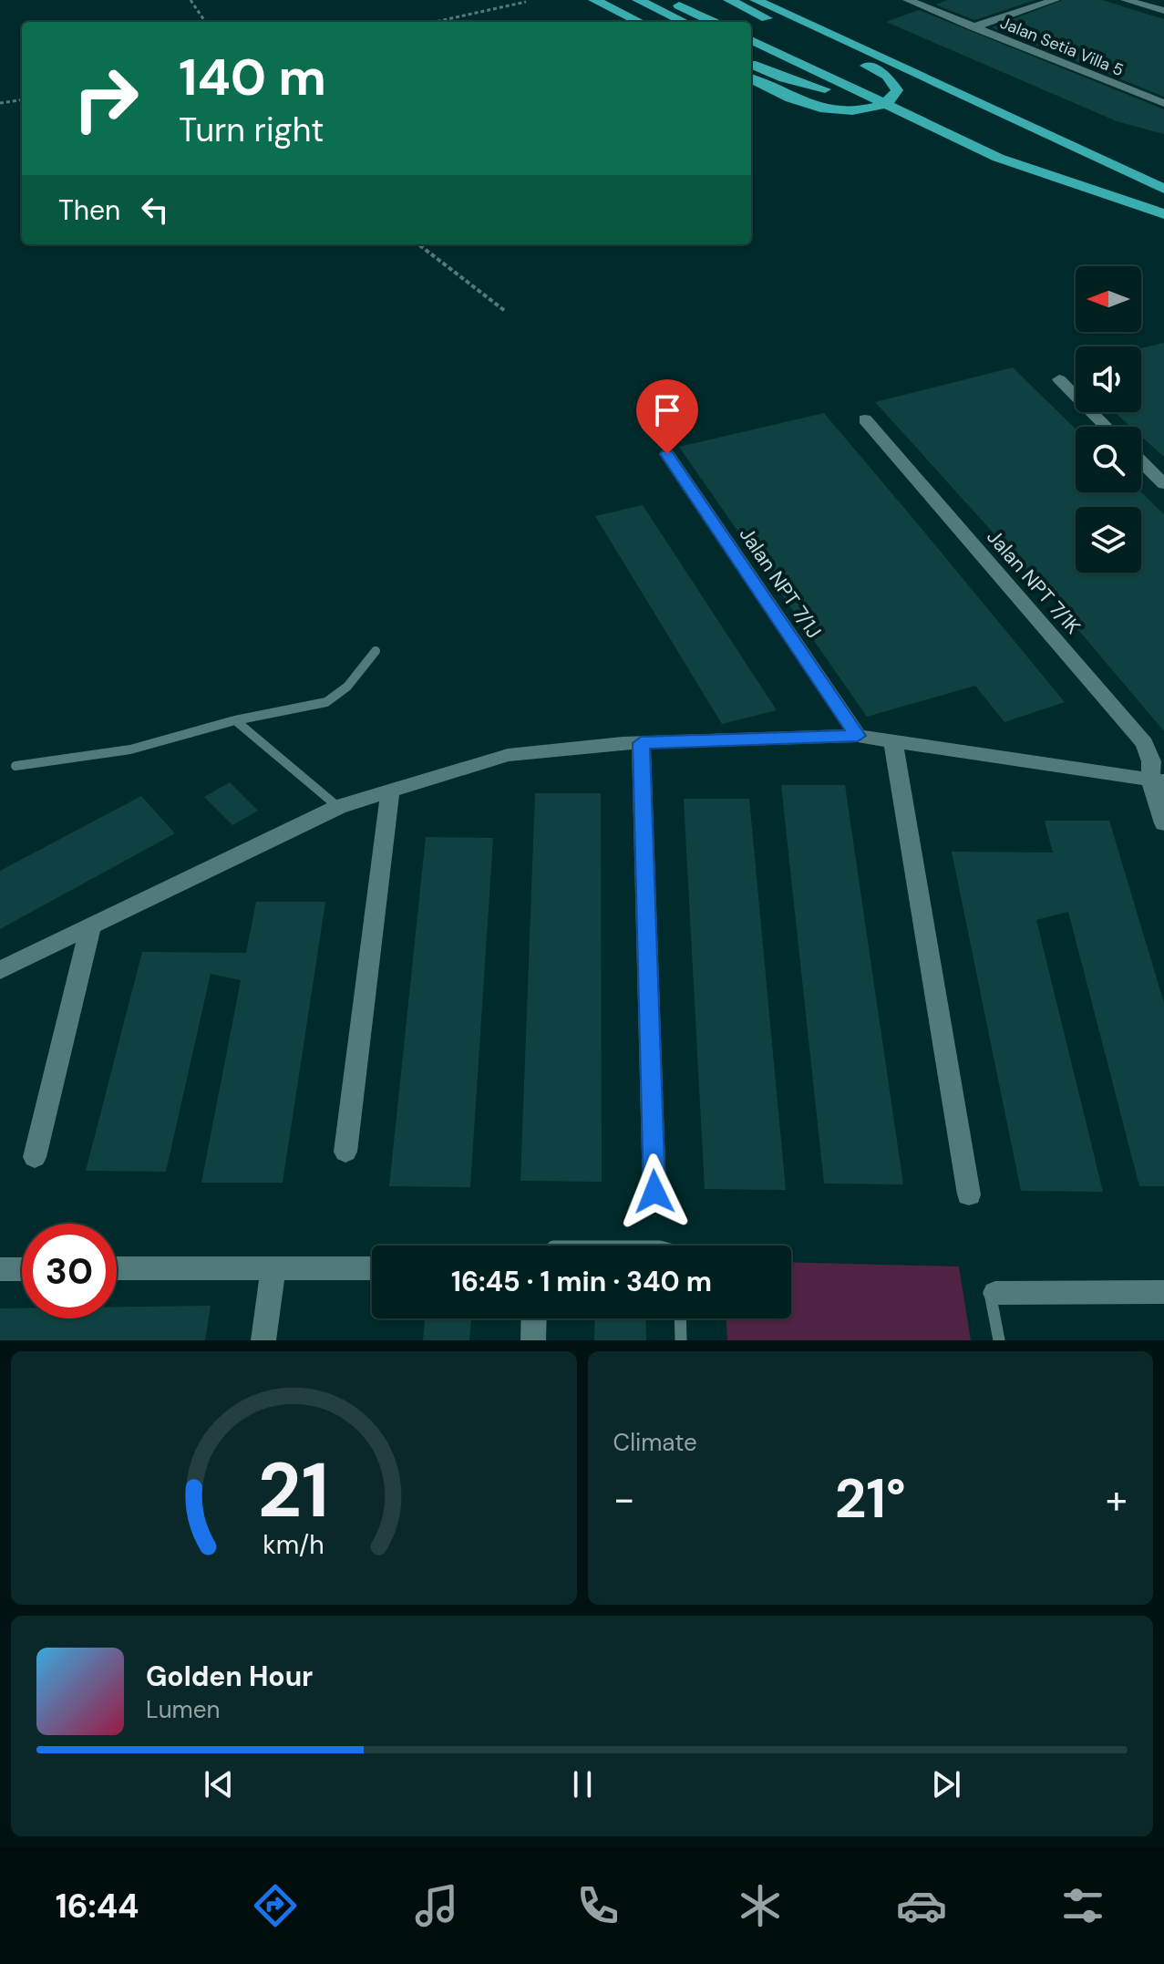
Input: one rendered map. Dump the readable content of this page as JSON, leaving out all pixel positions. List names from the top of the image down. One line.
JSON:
{"streets":{"street":["Jalan Setia Villa 5","Jalan NPT 7/1K","Jalan NPT 7/1J"]},"north":"left","page":{"turn":["140 m","Turn right"],"then":"Then","limit":"30","trip":"16:45 · 1 min · 340 m","tile":"Climate","heat":["−","21°","+"],"song":["Golden Hour","Lumen"],"tabs":"16:44","gauge":["21","km/h"]}}
